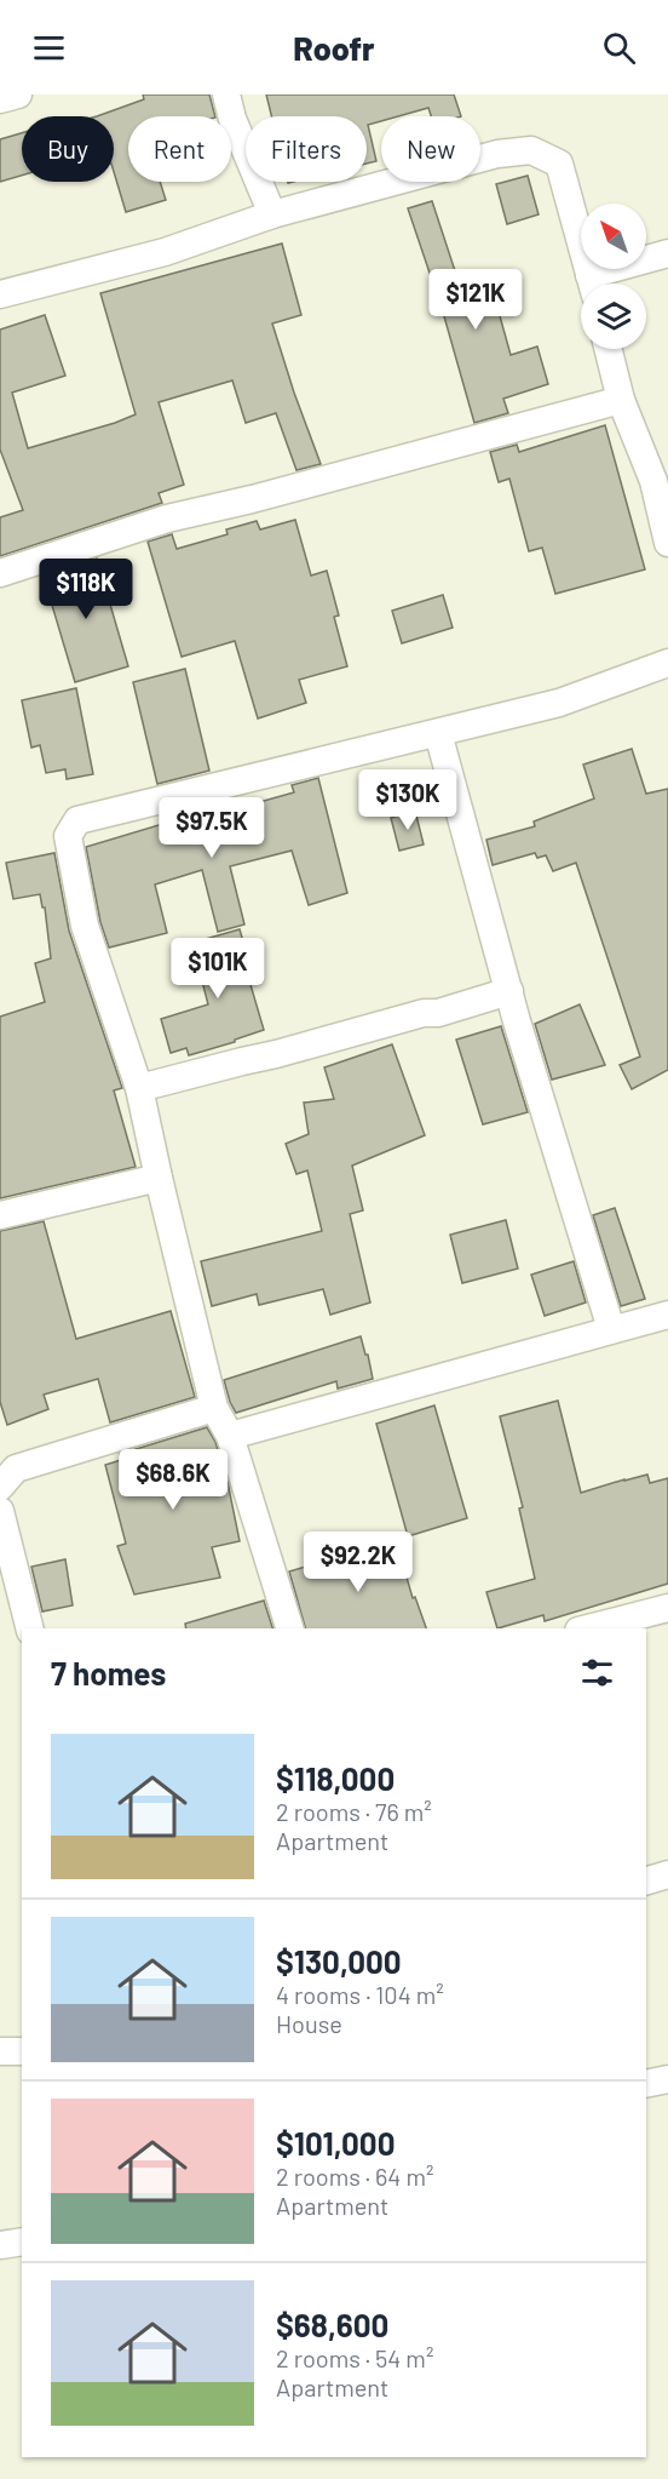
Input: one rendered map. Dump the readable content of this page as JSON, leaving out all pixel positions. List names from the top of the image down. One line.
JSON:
{"north":"top left","page":{"header":"Roofr","chip":["Buy","Rent","Filters","New"],"price":["$121K","$118K","$130K","$97.5K","$101K","$68.6K","$92.2K"],"heading":"7 homes","list":[{"name":"$118,000","note":"2 rooms · 76 m² · Apartment"},{"name":"$130,000","note":"4 rooms · 104 m² · House"},{"name":"$101,000","note":"2 rooms · 64 m² · Apartment"},{"name":"$68,600","note":"2 rooms · 54 m² · Apartment"}]}}
